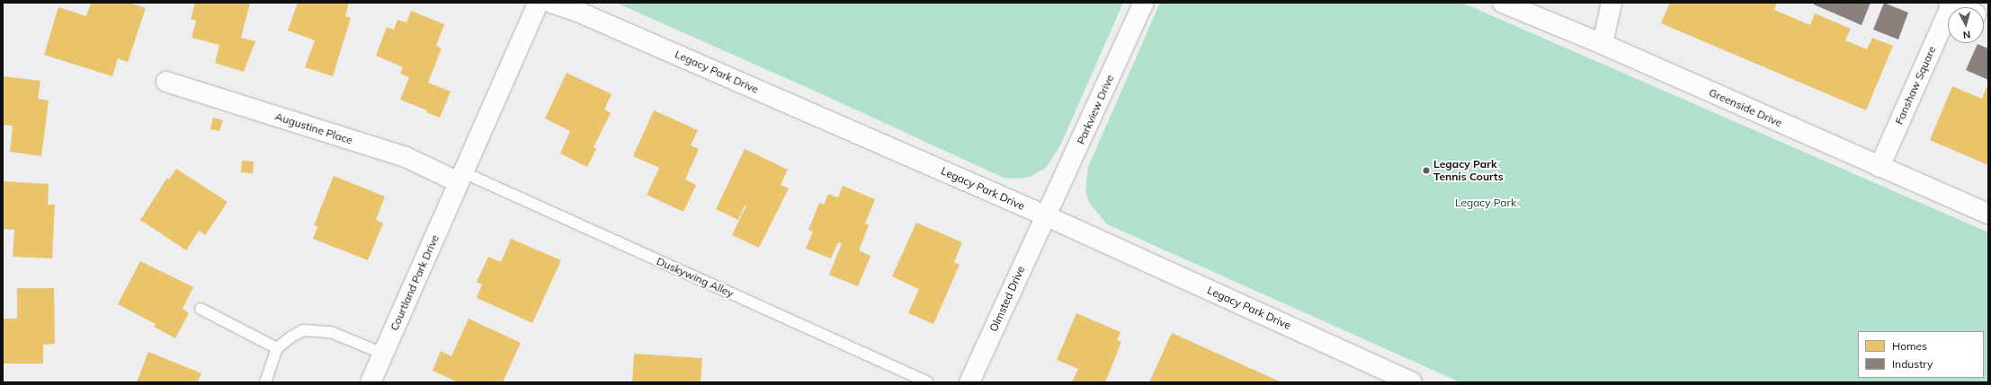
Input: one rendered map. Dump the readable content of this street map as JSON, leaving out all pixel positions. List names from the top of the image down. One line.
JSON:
{"streets":{"street":["Legacy Park Drive","Fanshaw Square","Greenside Drive","Parkview Drive","Augustine Place","Courtland Park Drive","Olmsted Drive"],"lane":["Duskywing Alley"]},"crossings":[["Legacy Park Drive","Parkview Drive"],["Legacy Park Drive","Olmsted Drive"],["Fanshaw Square","Greenside Drive"],["Parkview Drive","Olmsted Drive"],["Augustine Place","Duskywing Alley"],["Augustine Place","Courtland Park Drive"],["Duskywing Alley","Courtland Park Drive"]],"parks":["Legacy Park"],"places":["Legacy Park Tennis Courts"],"legend":["Homes","Industry"],"north":"bottom"}
